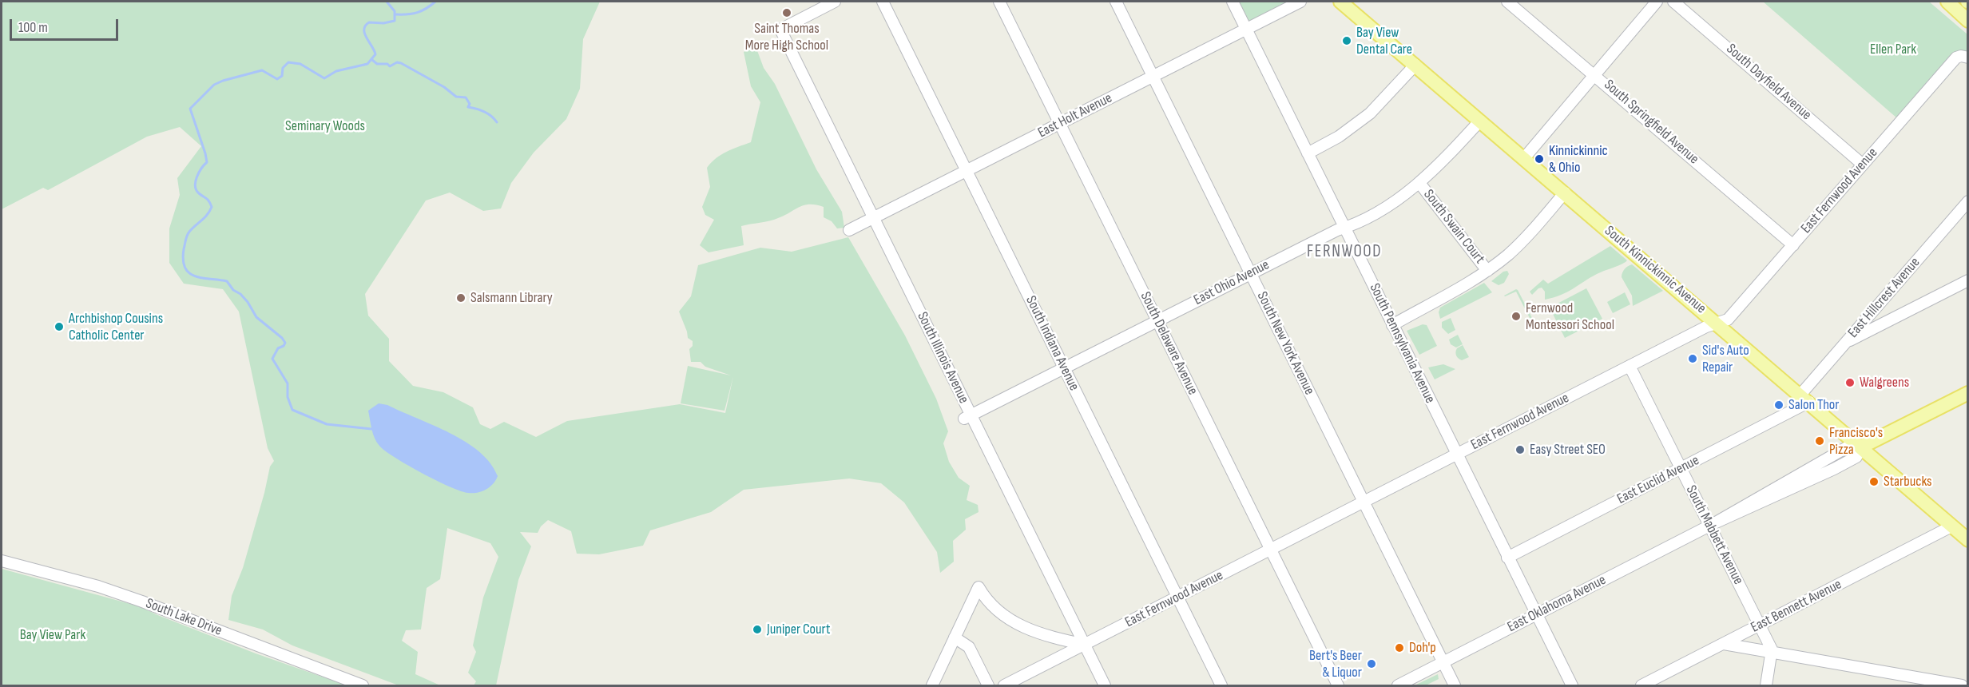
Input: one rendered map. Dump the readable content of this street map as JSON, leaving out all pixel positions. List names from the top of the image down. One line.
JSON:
{"streets":{"main road":["South Kinnickinnic Avenue","East Oklahoma Avenue"],"street":["South Dayfield Avenue","East Holt Avenue","South Springfield Avenue","East Fernwood Avenue","South Swain Court","East Ohio Avenue","East Hillcrest Avenue","South Indiana Avenue","South Delaware Avenue","South New York Avenue","South Pennsylvania Avenue","South Illinois Avenue","East Euclid Avenue","South Mabbett Avenue","East Bennett Avenue","South Lake Drive"]},"crossings":[["South Dayfield Avenue","East Fernwood Avenue"],["East Holt Avenue","South Indiana Avenue"],["East Holt Avenue","South Delaware Avenue"],["East Holt Avenue","South New York Avenue"],["East Holt Avenue","South Pennsylvania Avenue"],["East Holt Avenue","South Illinois Avenue"],["South Springfield Avenue","East Fernwood Avenue"],["East Fernwood Avenue","South Kinnickinnic Avenue"],["East Fernwood Avenue","South Indiana Avenue"],["East Fernwood Avenue","South Delaware Avenue"],["East Fernwood Avenue","South New York Avenue"],["East Fernwood Avenue","South Pennsylvania Avenue"],["East Fernwood Avenue","South Illinois Avenue"],["East Fernwood Avenue","South Mabbett Avenue"],["South Swain Court","East Ohio Avenue"],["South Kinnickinnic Avenue","East Ohio Avenue"],["South Kinnickinnic Avenue","East Hillcrest Avenue"],["South Kinnickinnic Avenue","East Euclid Avenue"],["South Kinnickinnic Avenue","East Oklahoma Avenue"],["South Kinnickinnic Avenue","East Bennett Avenue"],["East Ohio Avenue","South Indiana Avenue"],["East Ohio Avenue","South Delaware Avenue"],["East Ohio Avenue","South New York Avenue"],["East Ohio Avenue","South Pennsylvania Avenue"],["East Ohio Avenue","South Illinois Avenue"],["East Hillcrest Avenue","East Euclid Avenue"],["South New York Avenue","East Oklahoma Avenue"],["South Pennsylvania Avenue","East Euclid Avenue"],["South Pennsylvania Avenue","East Oklahoma Avenue"],["East Euclid Avenue","South Mabbett Avenue"],["South Mabbett Avenue","East Oklahoma Avenue"],["South Mabbett Avenue","East Bennett Avenue"]],"districts":["FERNWOOD"],"parks":["Ellen Park","Seminary Woods","Bay View Park"],"places":["Saint Thomas More High School","Bay View Dental Care","Kinnickinnic & Ohio","Salsmann Library","Fernwood Montessori School","Archbishop Cousins Catholic Center","Sid's Auto Repair","Walgreens","Salon Thor","Francisco's Pizza","Easy Street SEO","Starbucks","Juniper Court","Doh'p","Bert's Beer & Liquor"],"scale_bar":"100 m"}
